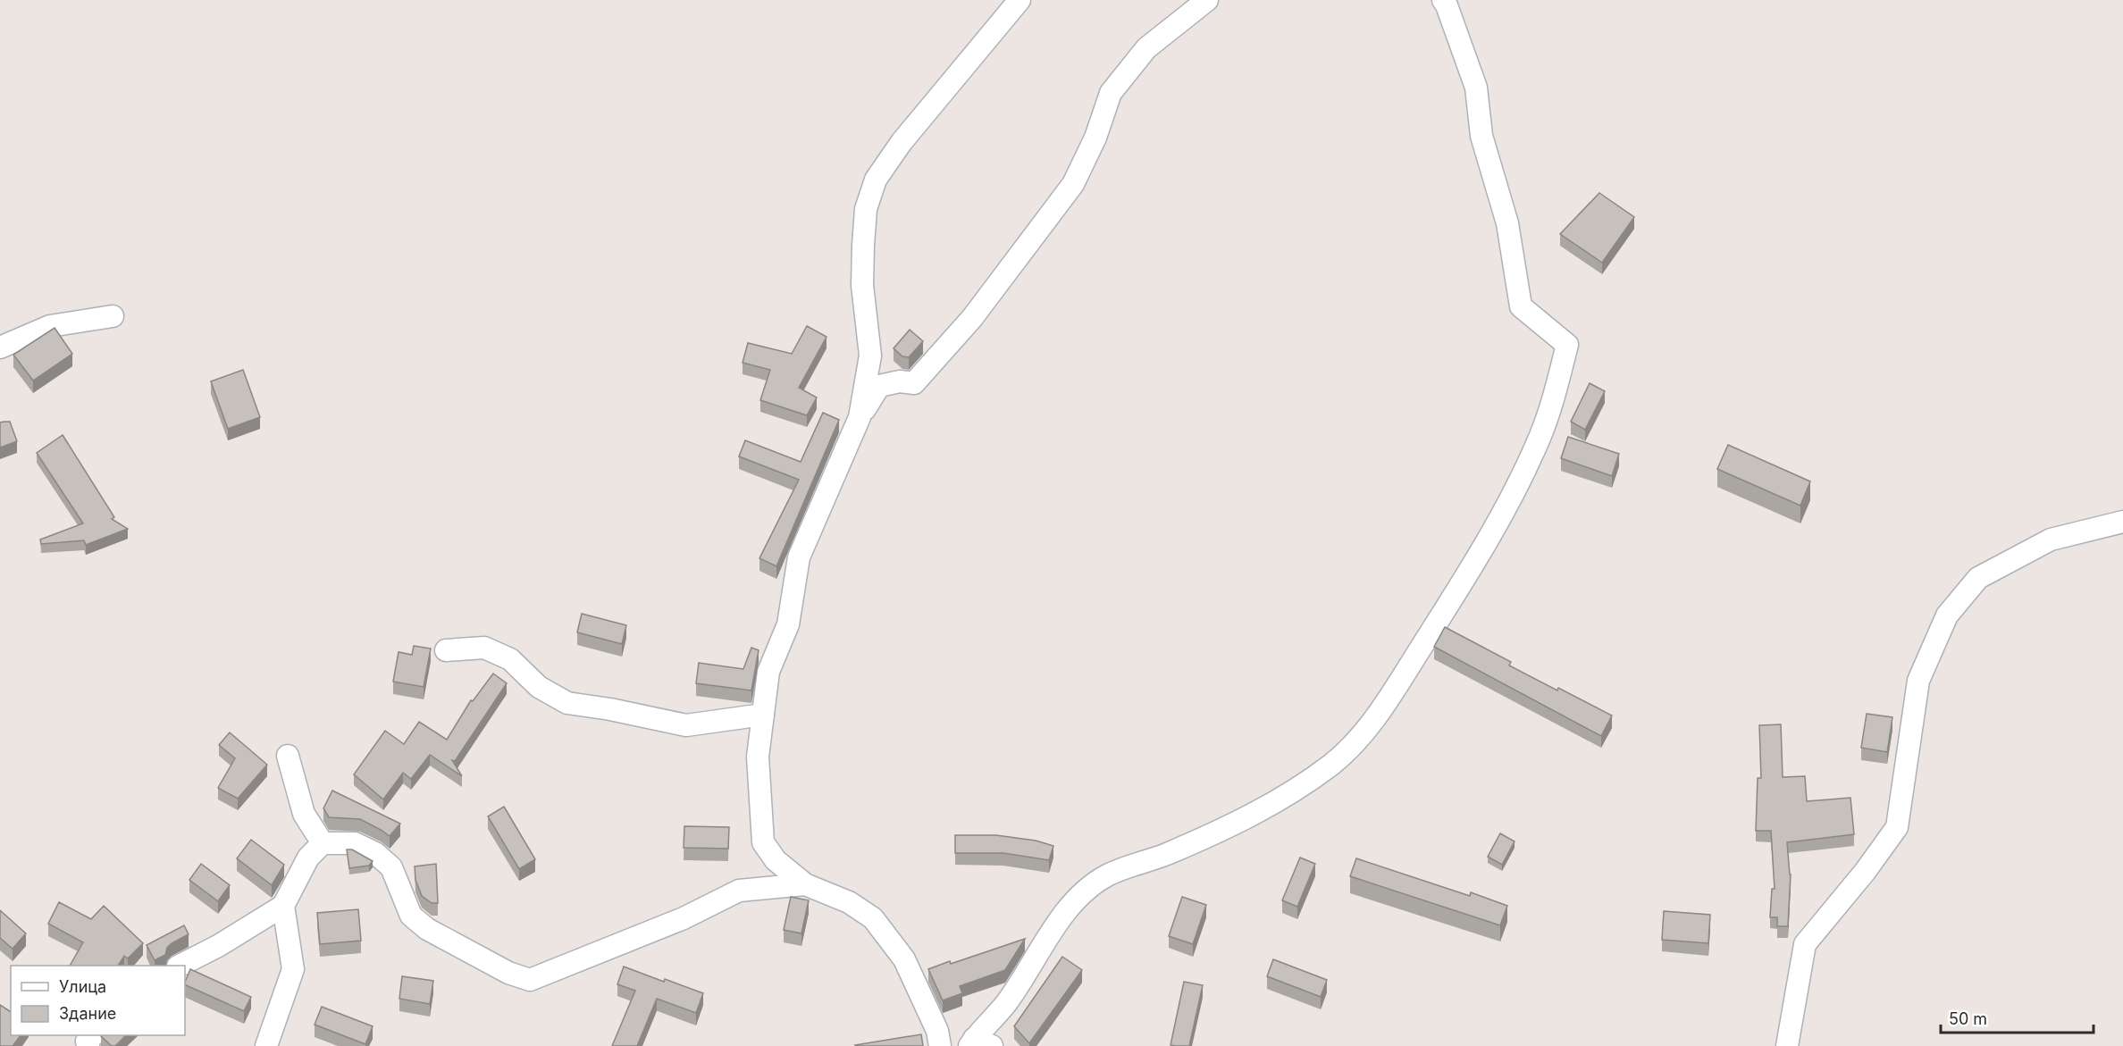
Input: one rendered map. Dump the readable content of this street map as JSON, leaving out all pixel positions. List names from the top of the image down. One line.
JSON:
{"legend":["Улица","Здание"],"scale_bar":"50 m"}
